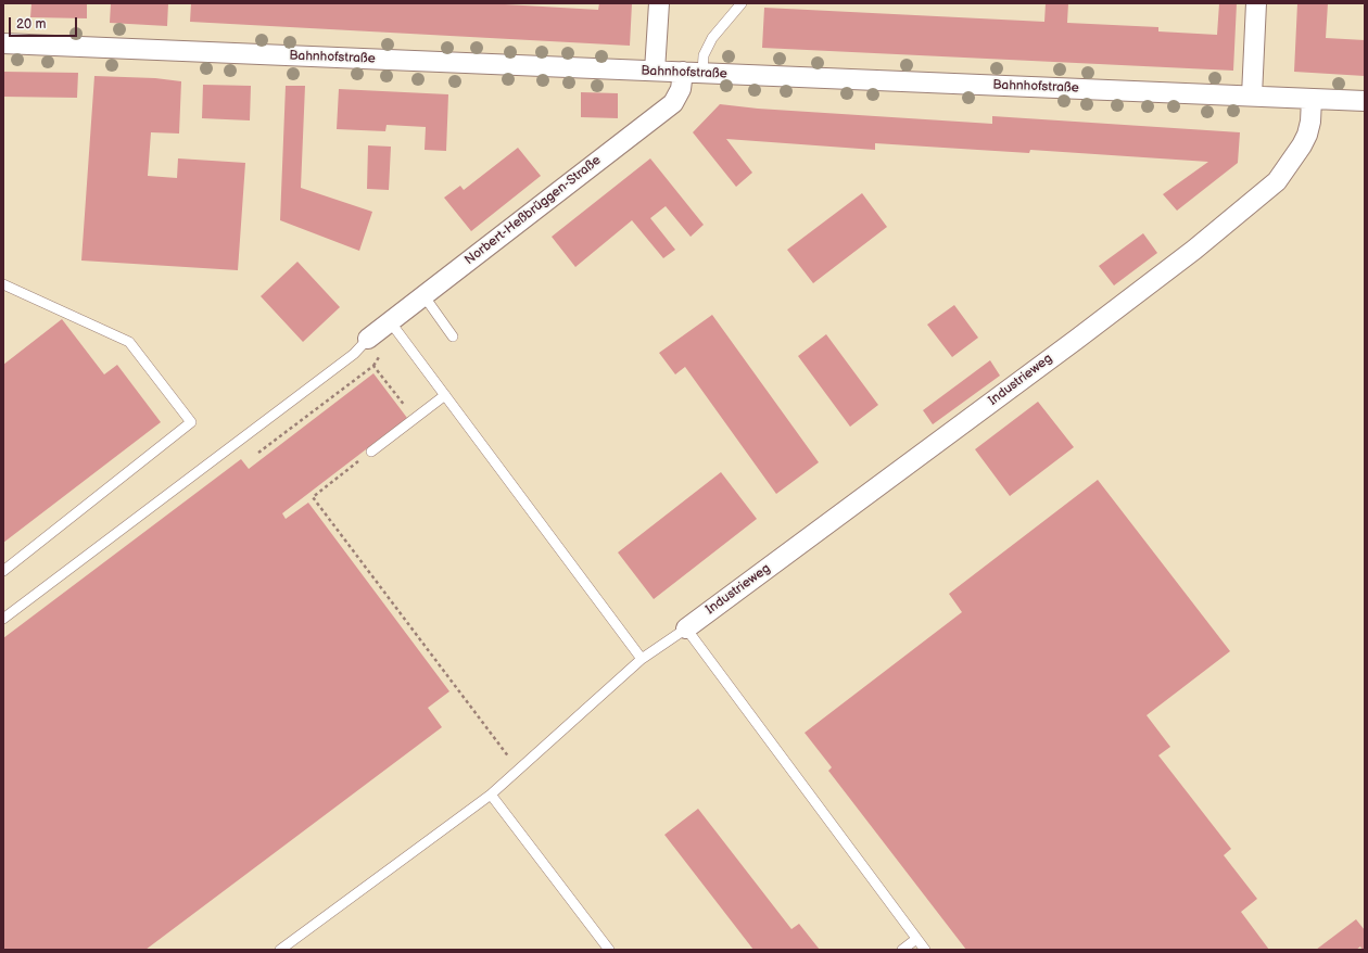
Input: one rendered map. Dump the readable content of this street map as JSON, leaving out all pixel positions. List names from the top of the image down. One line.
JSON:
{"streets":{"street":["Bahnhofstraße","Norbert-Heßbrüggen-Straße","Industrieweg"]},"crossings":[["Bahnhofstraße","Norbert-Heßbrüggen-Straße"],["Bahnhofstraße","Industrieweg"]],"scale_bar":"20 m"}
